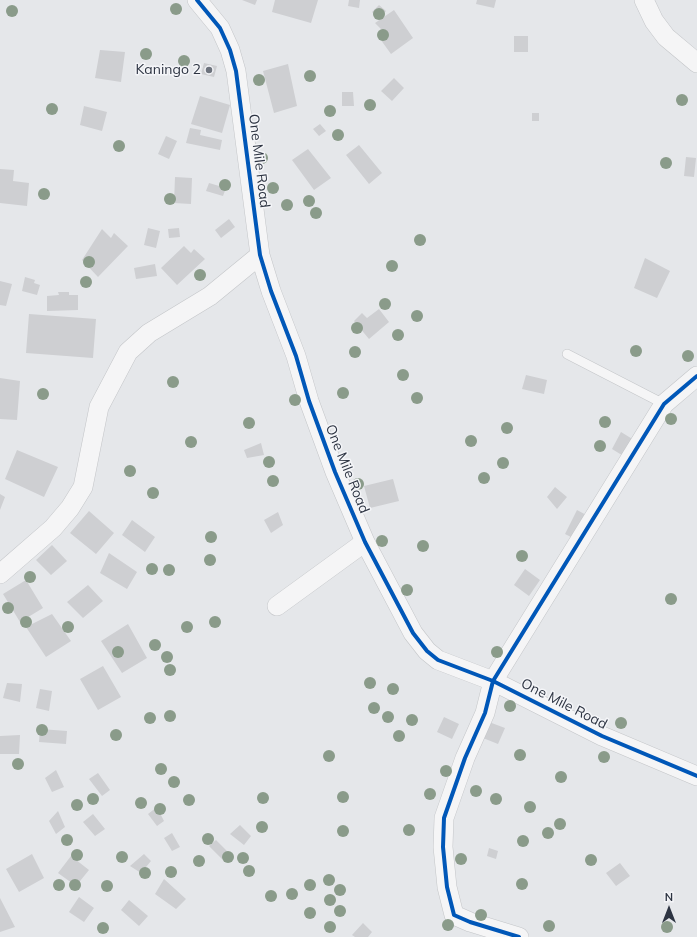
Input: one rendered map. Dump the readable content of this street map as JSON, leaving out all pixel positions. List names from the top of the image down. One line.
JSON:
{"streets":{"street":["One Mile Road"]},"places":["Kaningo 2"],"north":"top"}
